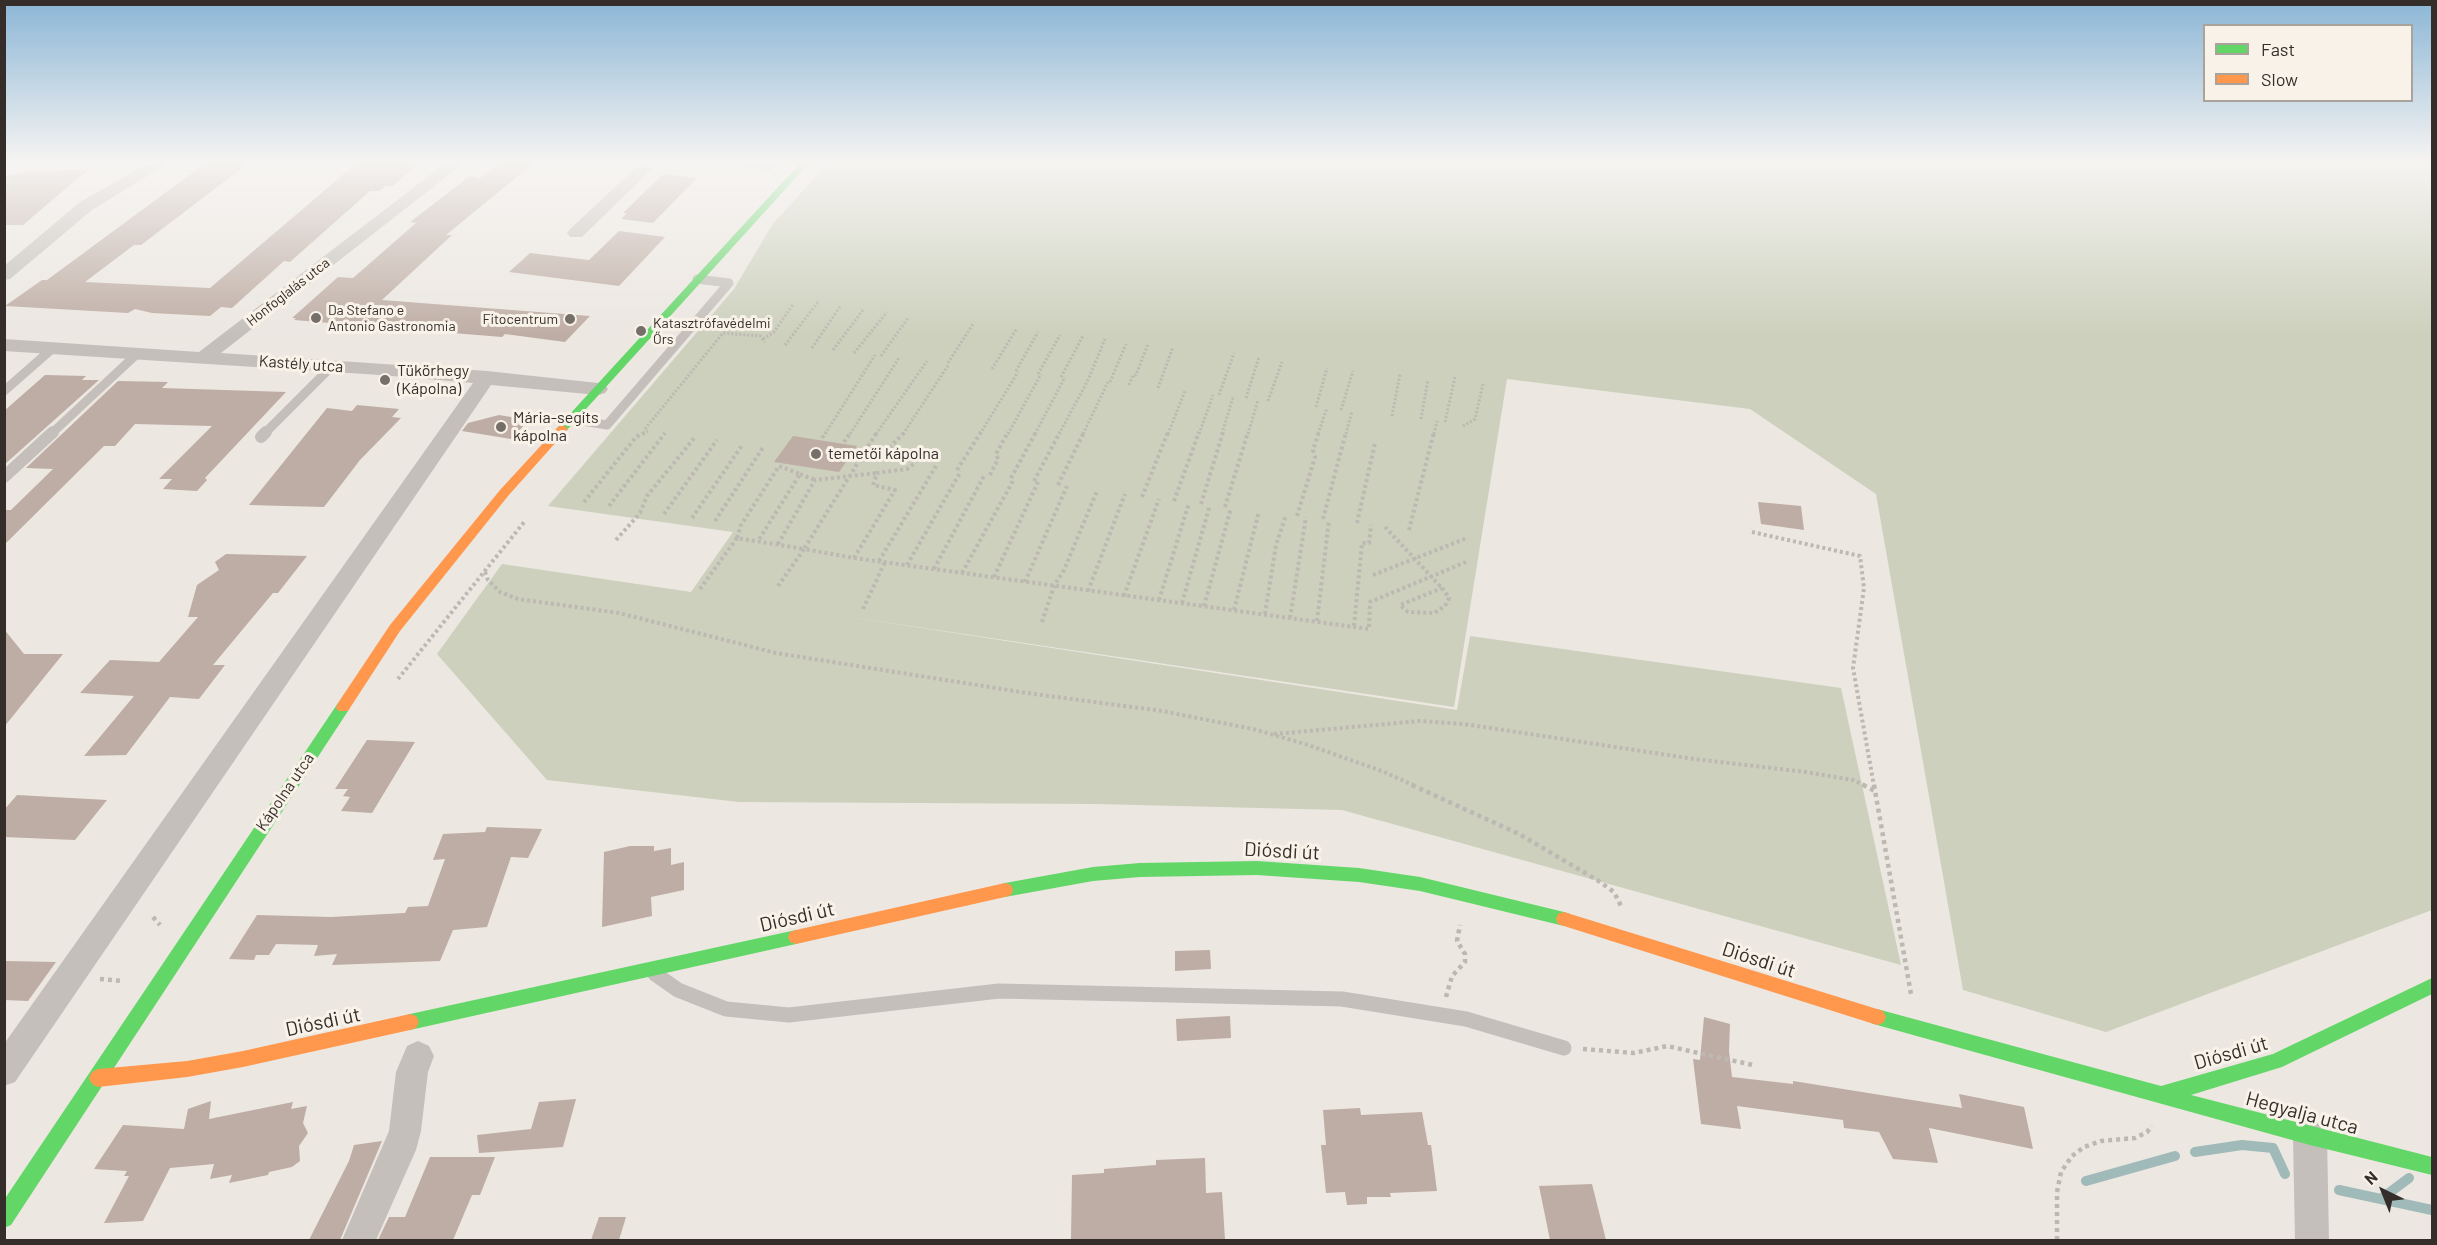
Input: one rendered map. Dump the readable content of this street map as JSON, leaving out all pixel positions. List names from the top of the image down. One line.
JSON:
{"streets":{"street":["Honfoglalás utca","Kastély utca","Kápolna utca","Diósdi út","Hegyalja utca"]},"crossings":[["Honfoglalás utca","Kastély utca"],["Kastély utca","Kápolna utca"],["Kápolna utca","Diósdi út"],["Diósdi út","Hegyalja utca"]],"places":["Da Stefano e Antonio Gastronomia","Fitocentrum","Katasztrófavédelmi Őrs","Tükörhegy (Kápolna)","Mária-segíts kápolna","temetői kápolna"],"legend":["Fast","Slow"],"north":"top left"}
